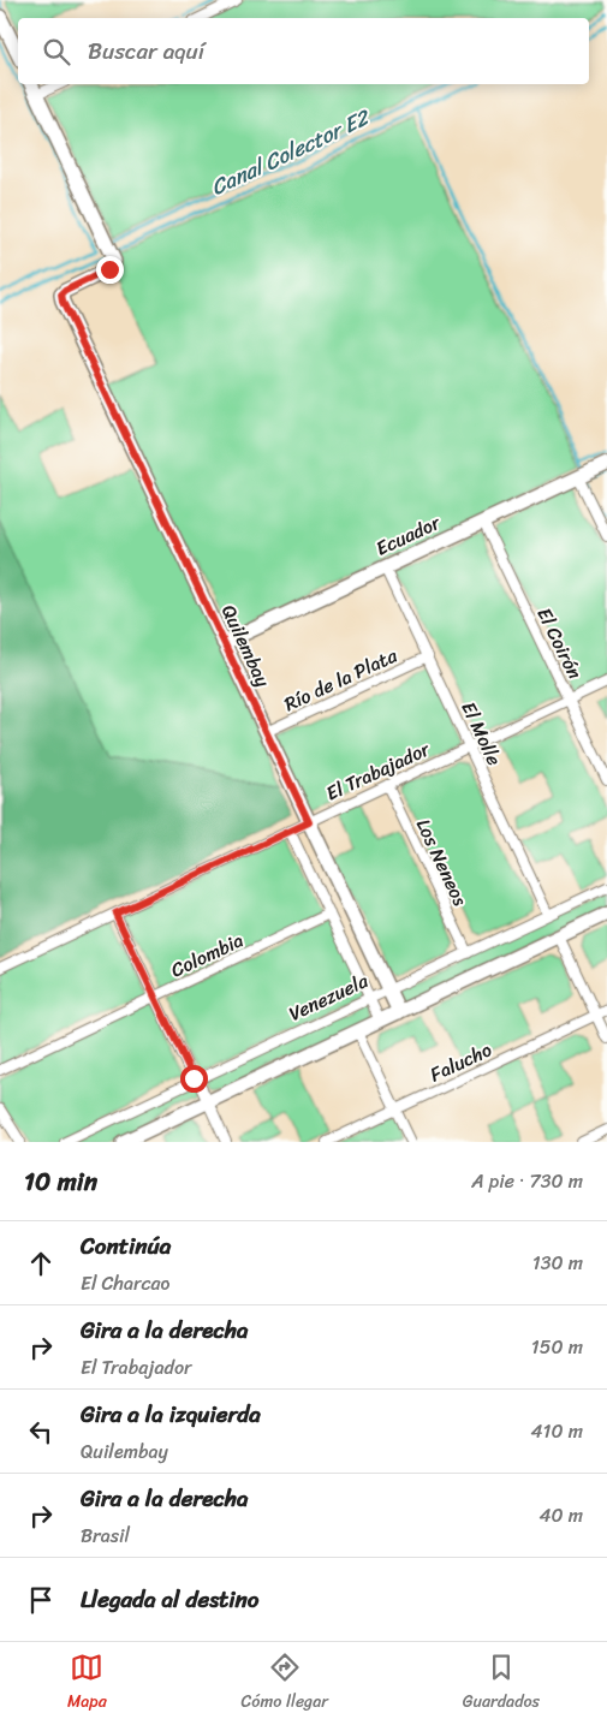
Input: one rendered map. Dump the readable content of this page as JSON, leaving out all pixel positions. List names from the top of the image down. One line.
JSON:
{"streets":{"street":["Ecuador","El Coirón","Quilembay","Río de la Plata","El Molle","El Trabajador","Los Neneos","Colombia","Venezuela","Falucho"]},"crossings":[["Ecuador","El Coirón"],["Ecuador","Quilembay"],["Ecuador","El Molle"],["El Coirón","El Trabajador"],["Quilembay","Río de la Plata"],["Quilembay","El Trabajador"],["Quilembay","Venezuela"],["Río de la Plata","El Molle"],["El Molle","El Trabajador"],["El Molle","Venezuela"],["El Trabajador","Los Neneos"],["Los Neneos","Venezuela"]],"water":["Canal Colector E2"],"page":{"search":"Buscar aquí","heading":["10 min","A pie · 730 m"],"list":[["Continúa","El Charcao","130 m"],["Gira a la derecha","El Trabajador","150 m"],["Gira a la izquierda","Quilembay","410 m"],["Gira a la derecha","Brasil","40 m"],"Llegada al destino"],"nav":["Mapa","Cómo llegar","Guardados"]}}
